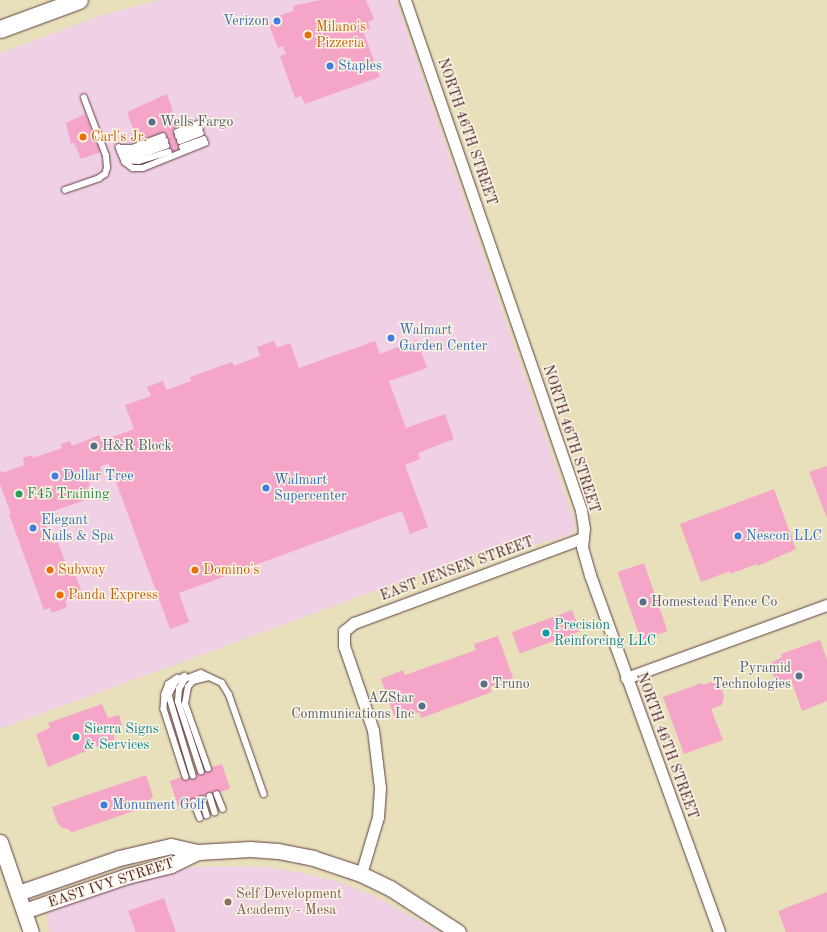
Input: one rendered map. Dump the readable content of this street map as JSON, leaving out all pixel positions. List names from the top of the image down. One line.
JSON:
{"streets":{"street":["NORTH 46TH STREET","EAST JENSEN STREET","EAST IVY STREET"]},"crossings":[["NORTH 46TH STREET","EAST JENSEN STREET"],["EAST JENSEN STREET","EAST IVY STREET"]],"places":["Verizon","Milano's Pizzeria","Staples","Wells Fargo","Carl's Jr.","Walmart Garden Center","H&R Block","Dollar Tree","Walmart Supercenter","F45 Training","Elegant Nails & Spa","Nescon LLC","Subway","Domino's","Panda Express","Homestead Fence Co","Precision Reinforcing LLC","Pyramid Technologies","Truno","AZStar Communications Inc","Sierra Signs & Services","Monument Golf","Self Development Academy - Mesa"]}
